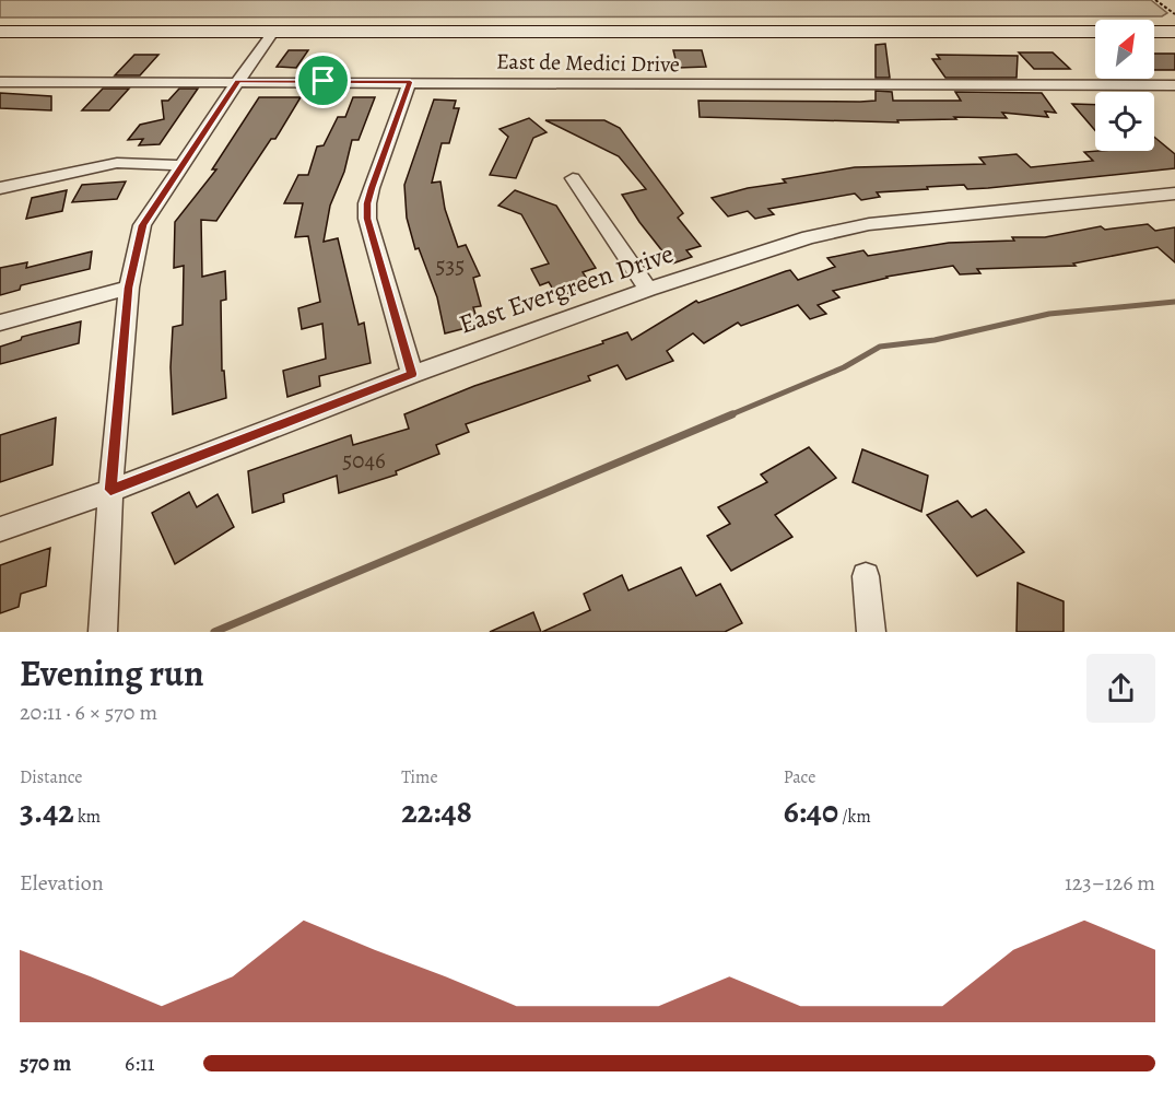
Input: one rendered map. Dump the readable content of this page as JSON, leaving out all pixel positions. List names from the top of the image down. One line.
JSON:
{"streets":{"street":["East de Medici Drive","East Evergreen Drive"]},"house_numbers":["535","5046"],"north":"top right","page":{"heading":["Evening run","20:11 · 6 × 570 m"],"stats":[["Distance","3.42 km"],["Time","22:48"],["Pace","6:40 /km"]],"chart":["Elevation","123–126 m"],"list":[{"name":"570 m","note":"6:11"}]}}
